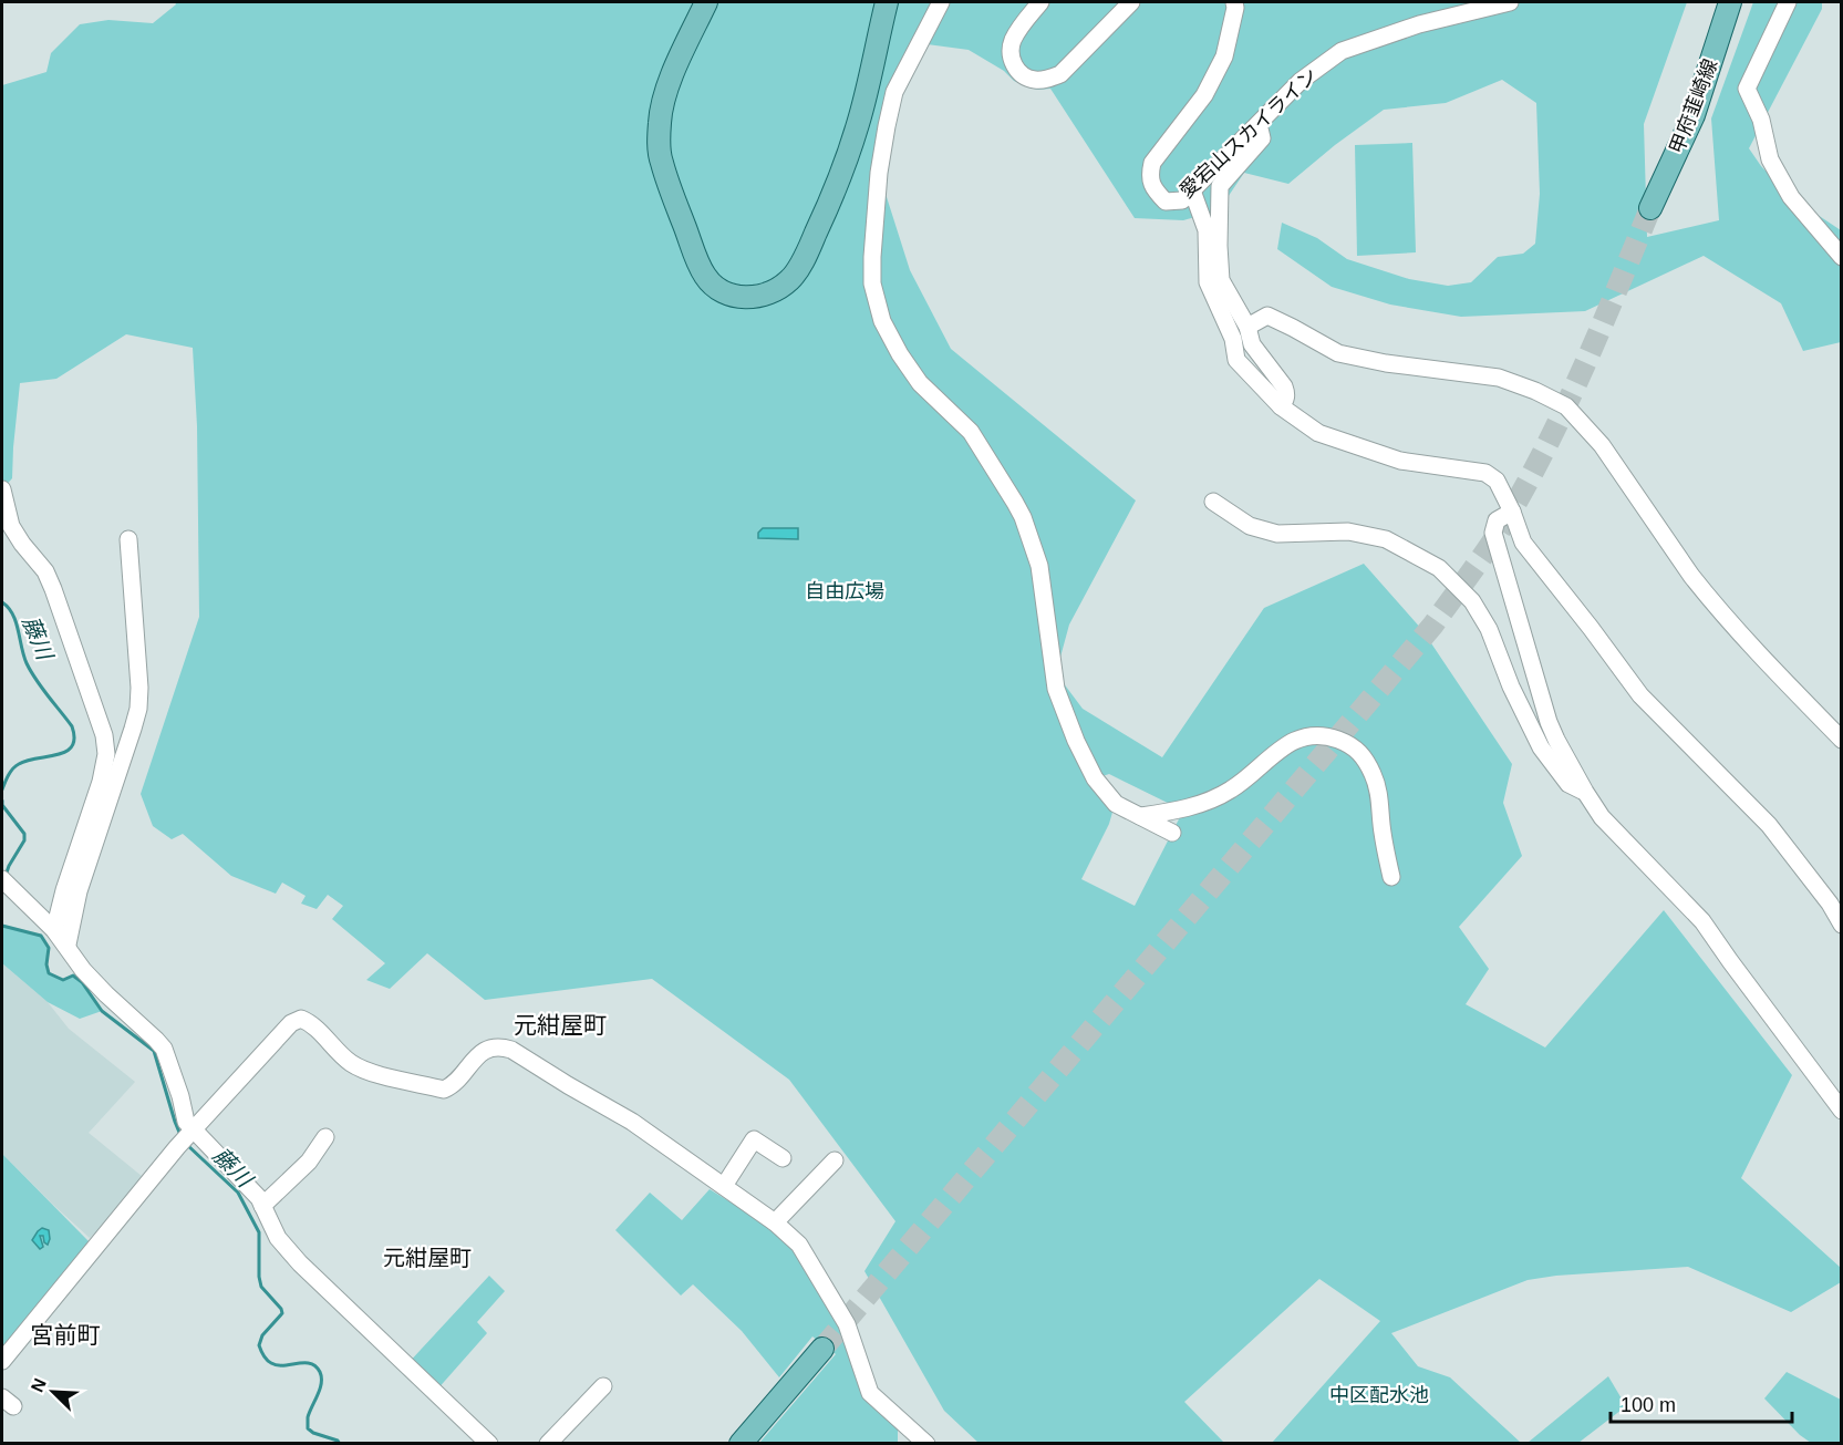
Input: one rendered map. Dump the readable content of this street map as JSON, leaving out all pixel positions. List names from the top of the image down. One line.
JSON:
{"streets":{"main road":["甲府韮崎線"],"street":["愛宕山スカイライン"]},"districts":["元紺屋町","元紺屋町","宮前町"],"water":["藤川"],"parks":["自由広場","中区配水池"],"scale_bar":"100 m","north":"top left"}
